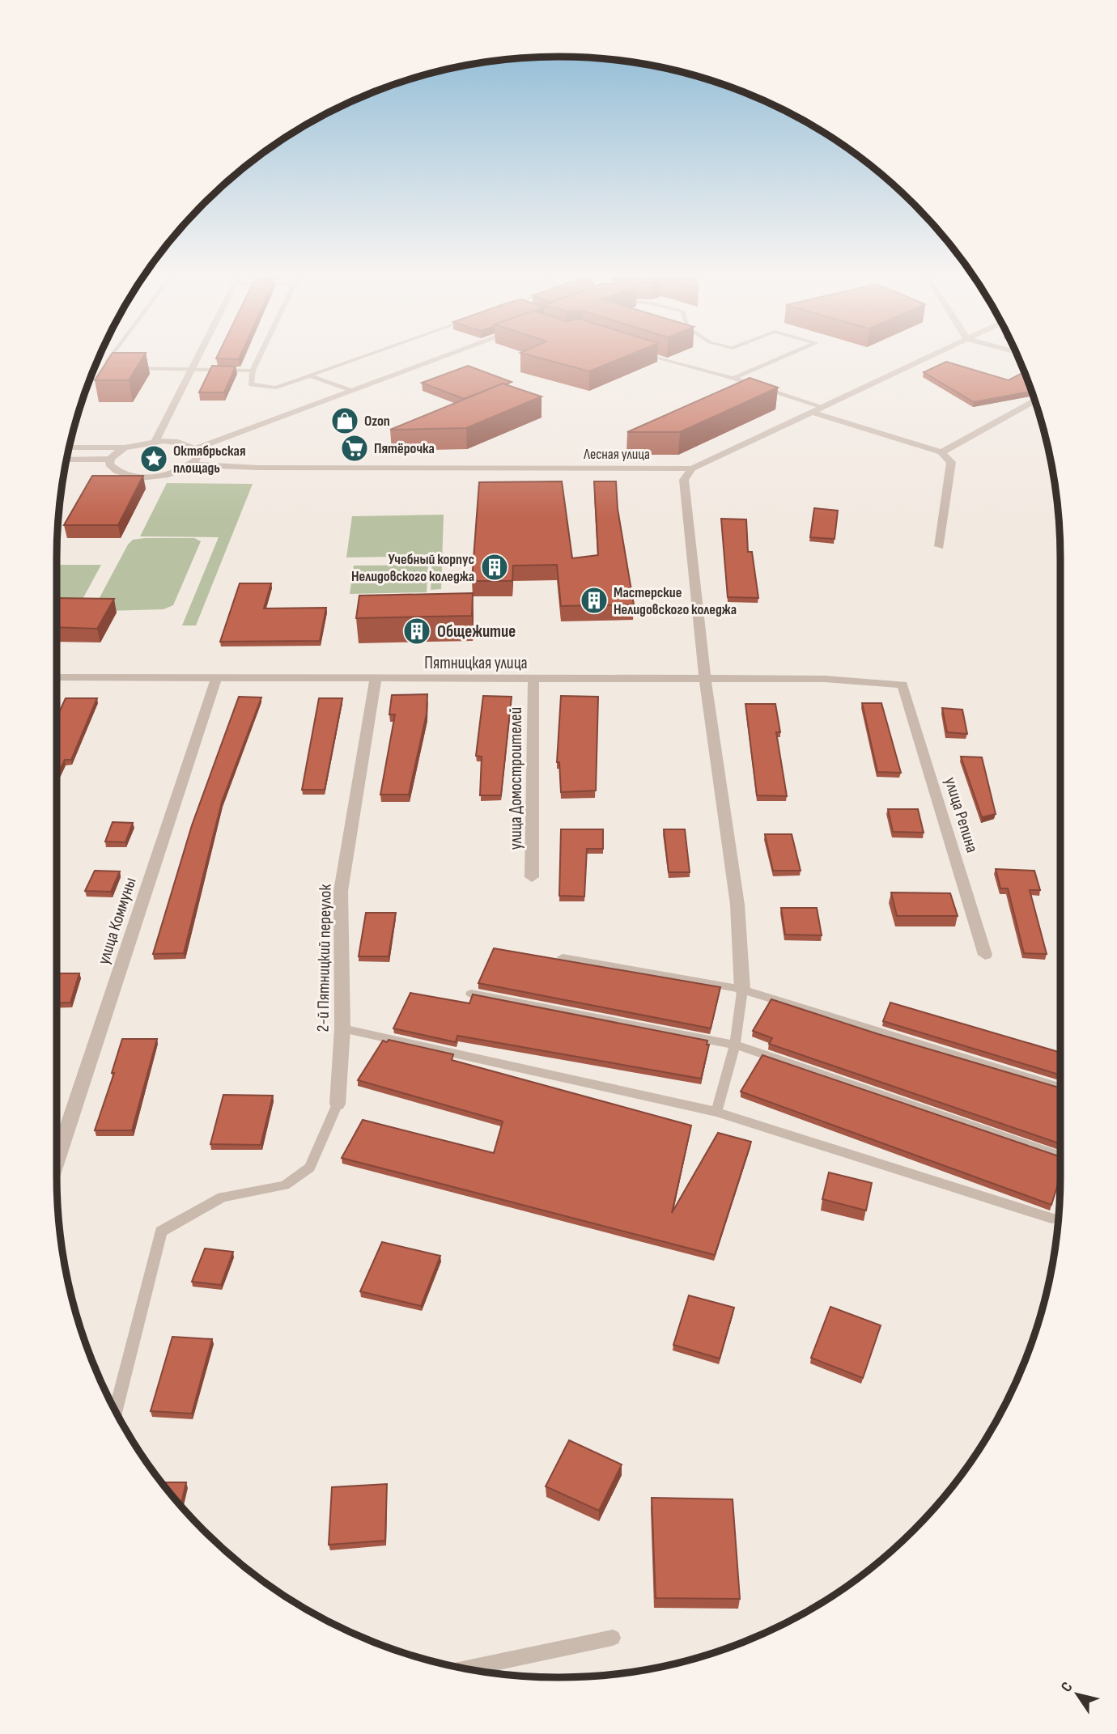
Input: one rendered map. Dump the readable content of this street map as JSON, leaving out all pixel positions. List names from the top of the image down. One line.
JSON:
{"streets":{"street":["Лесная улица","Пятницкая улица","улица Домостроителей","улица Репина","улица Коммуны","2-й Пятницкий переулок"]},"crossings":[["Пятницкая улица","улица Домостроителей"],["Пятницкая улица","улица Репина"],["Пятницкая улица","улица Коммуны"],["Пятницкая улица","2-й Пятницкий переулок"]],"places":{"shop":["Ozon"],"supermarket":["Пятёрочка"],"place":["Октябрьская площадь"],"building":["Учебный корпус Нелидовского коледжа","Мастерские Нелидовского коледжа","Общежитие"]},"north":"top left"}
